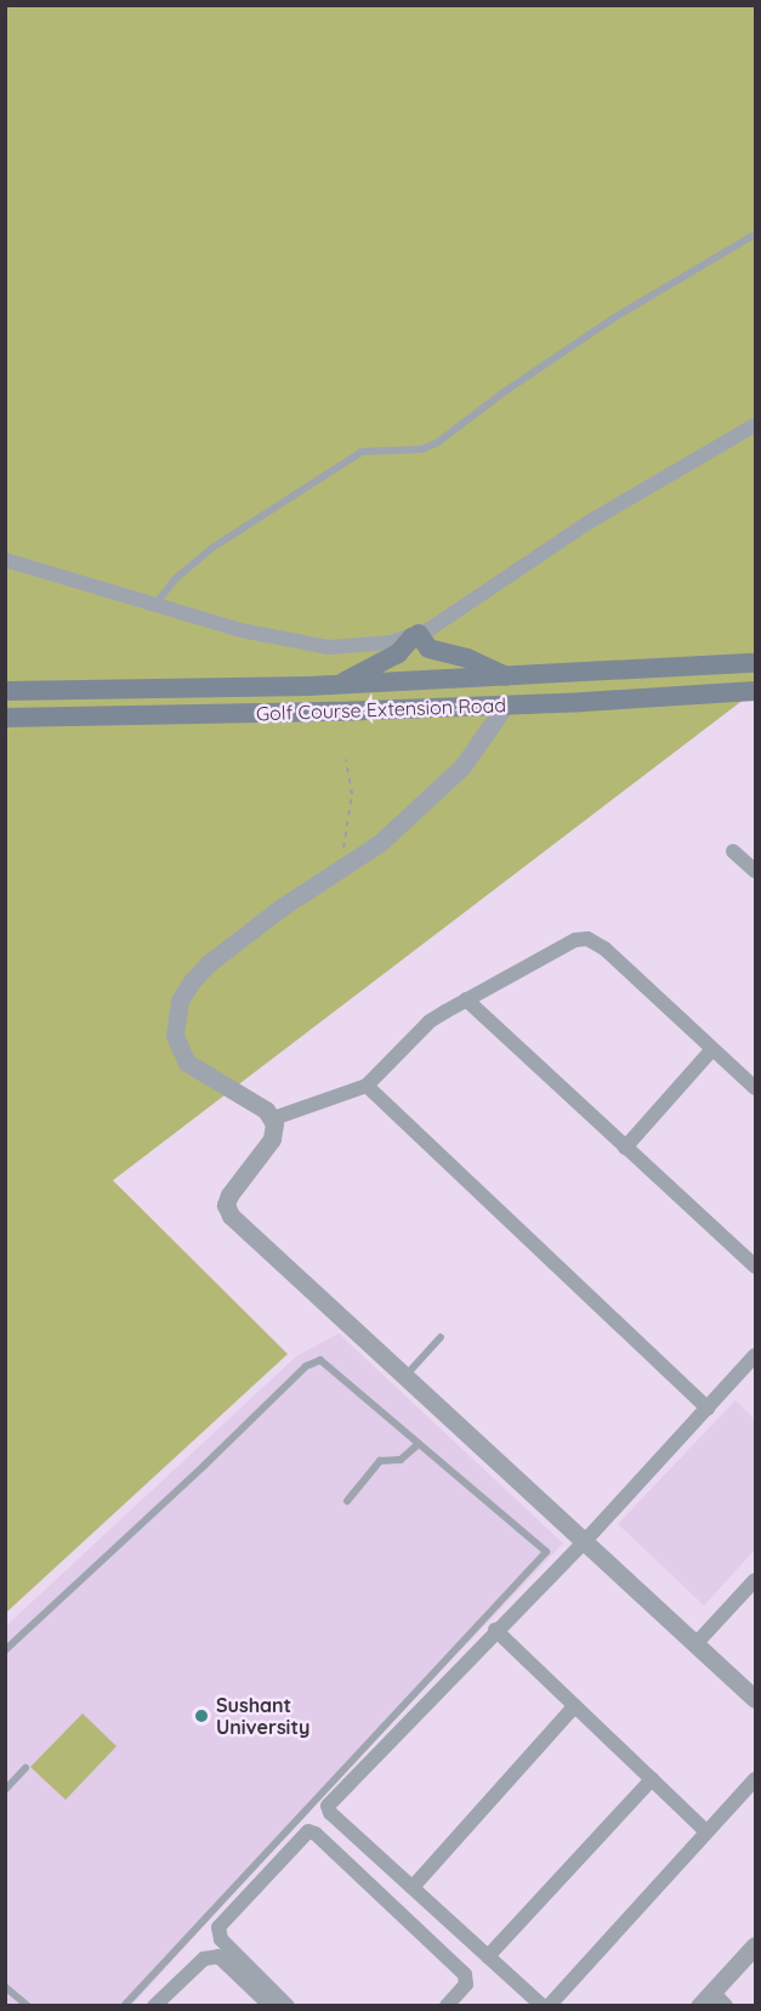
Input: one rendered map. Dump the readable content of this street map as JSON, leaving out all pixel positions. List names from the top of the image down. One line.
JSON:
{"streets":{"main road":["Golf Course Extension Road"]},"places":["Sushant University"]}
